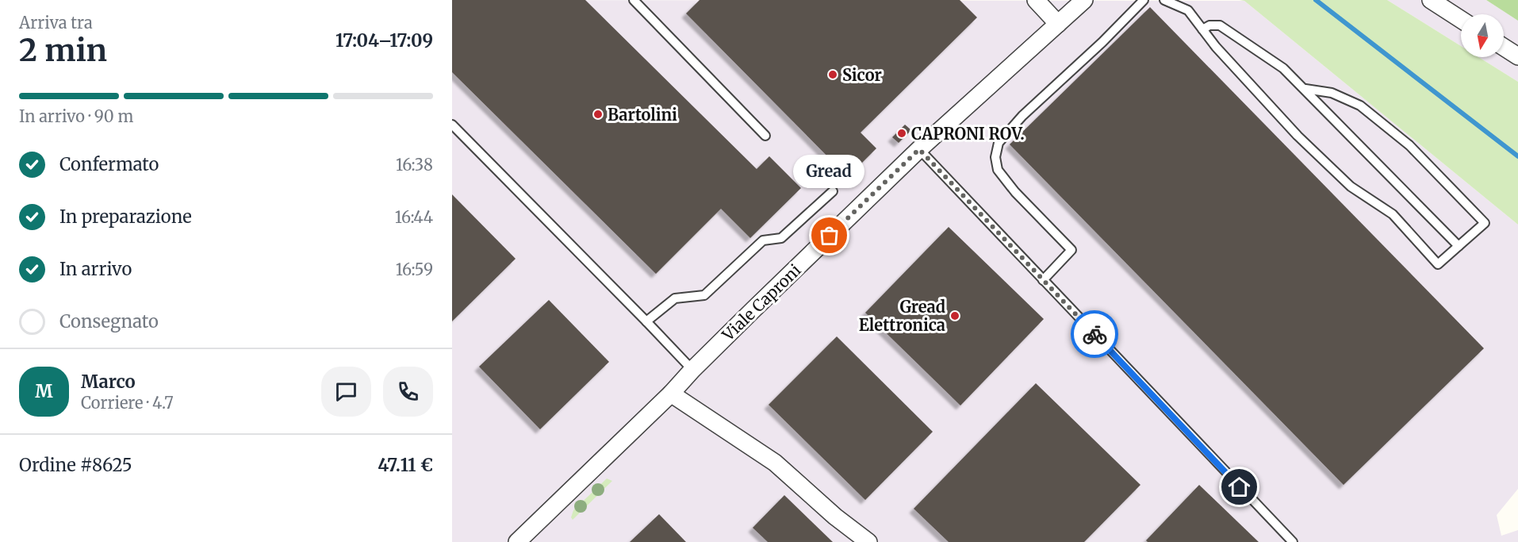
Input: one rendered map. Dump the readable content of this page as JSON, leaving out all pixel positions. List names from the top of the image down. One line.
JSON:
{"streets":{"street":["Viale Caproni"]},"places":["Sicor","Bartolini","CAPRONI ROV.","Gread","Gread Elettronica"],"north":"bottom","page":{"heading":["2 min","Arriva tra","17:04–17:09"],"panel":["Marco","Corriere · 4.7","Ordine #8625","47.11 €"],"bar":"In arrivo · 90 m","list":[["Confermato","16:38"],["In preparazione","16:44"],["In arrivo","16:59"],"Consegnato"],"bubble":"Gread","round":"M"}}
